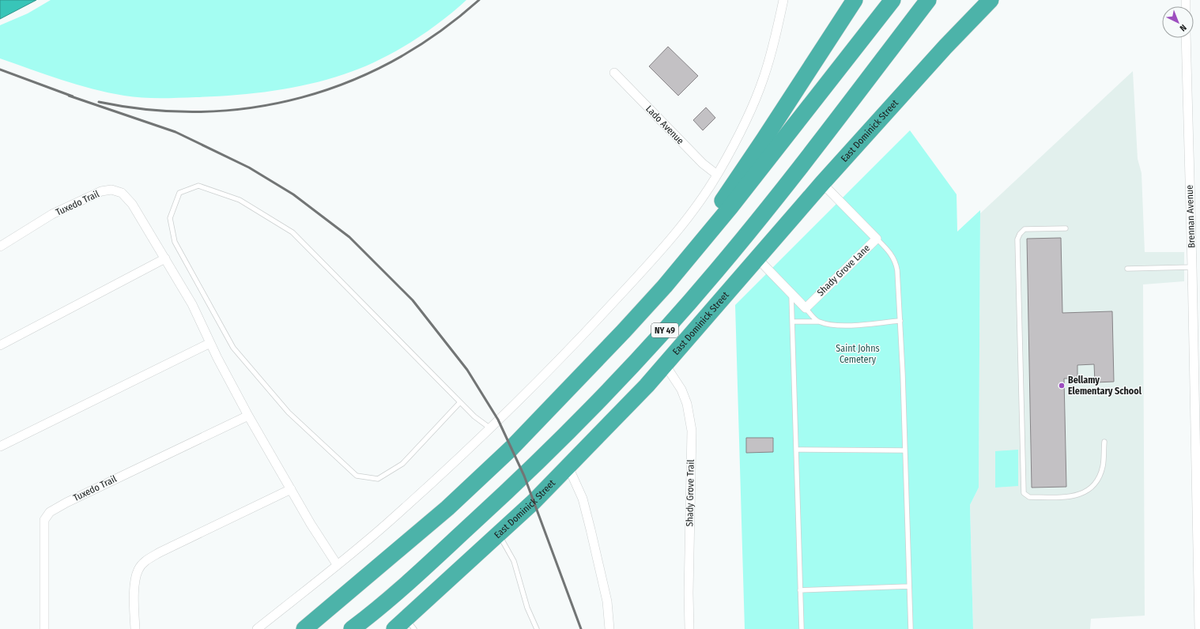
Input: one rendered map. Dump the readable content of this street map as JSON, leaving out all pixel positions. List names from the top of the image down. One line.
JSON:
{"streets":{"highway":["East Dominick Street","NY 49"],"street":["Lado Avenue","Tuxedo Trail","Brennan Avenue","Shady Grove Lane","Shady Grove Trail"]},"crossings":[["East Dominick Street","Shady Grove Lane"],["East Dominick Street","Shady Grove Trail"]],"parks":["Saint Johns Cemetery"],"places":["Bellamy Elementary School"],"north":"bottom right"}
